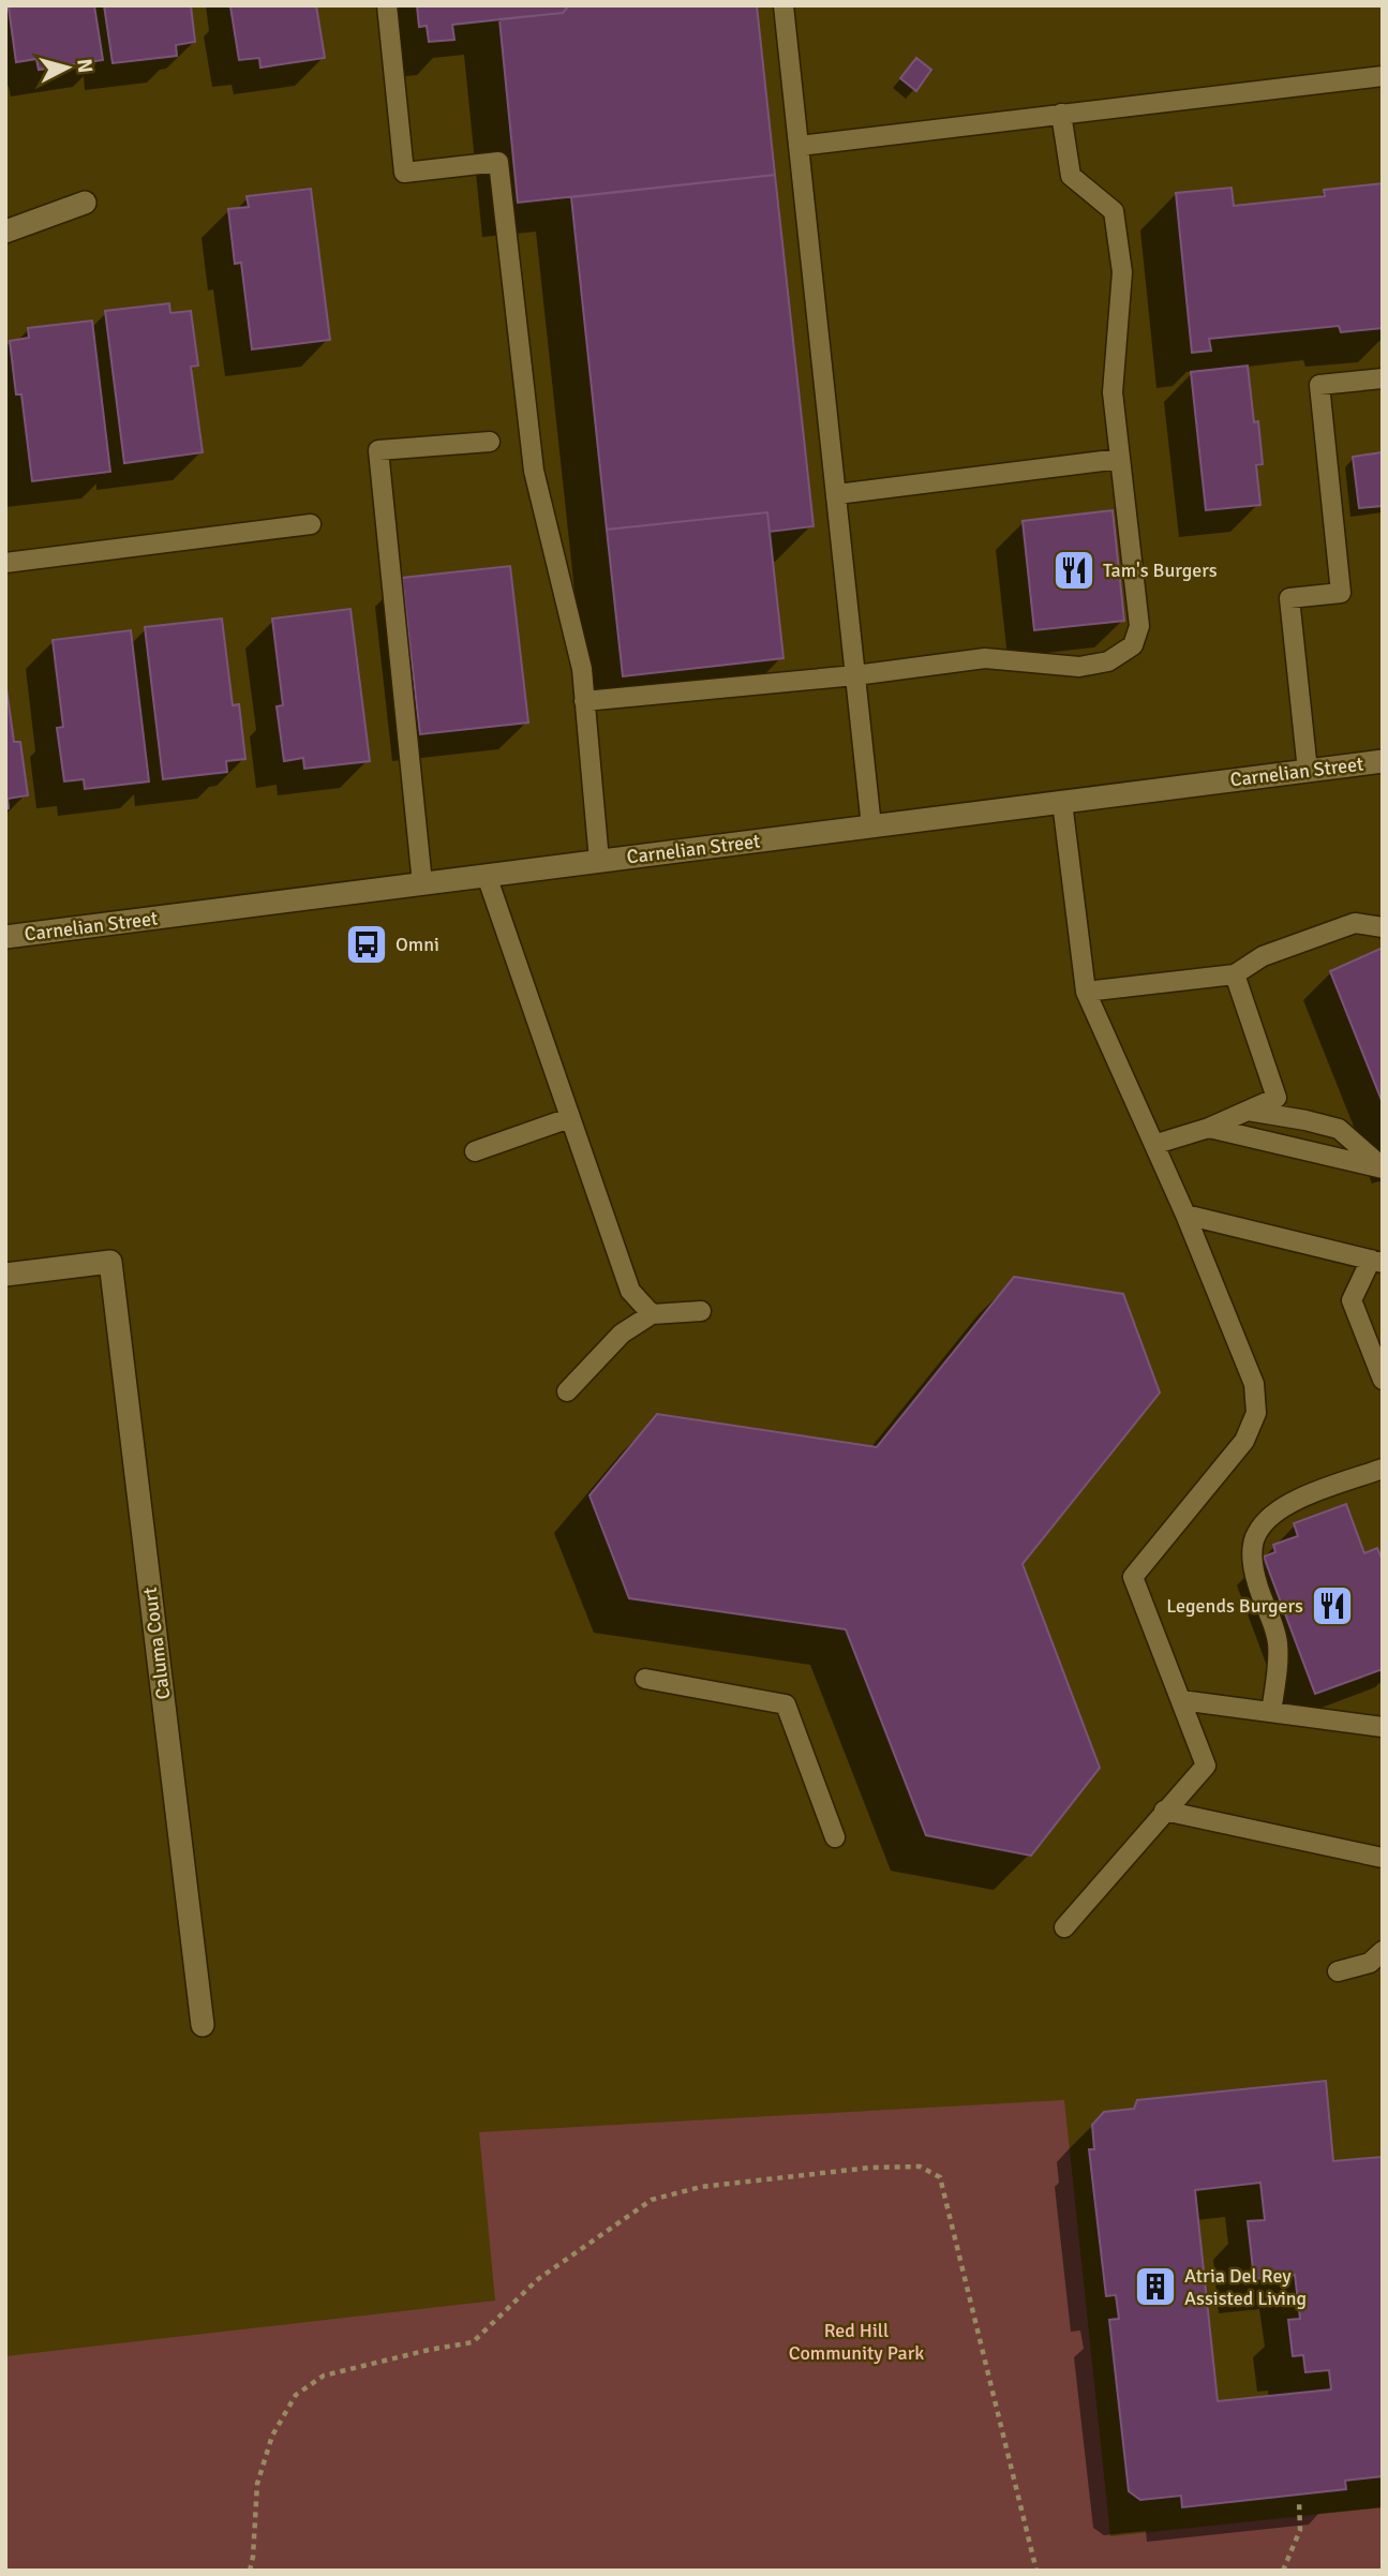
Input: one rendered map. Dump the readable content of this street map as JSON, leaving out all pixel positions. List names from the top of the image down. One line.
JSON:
{"streets":{"main road":["Carnelian Street","Caluma Court"]},"parks":["Red Hill Community Park"],"places":{"restaurant":["Tam's Burgers","Legends Burgers"],"bus stop":["Omni"],"building":["Atria Del Rey Assisted Living"]},"north":"right"}
